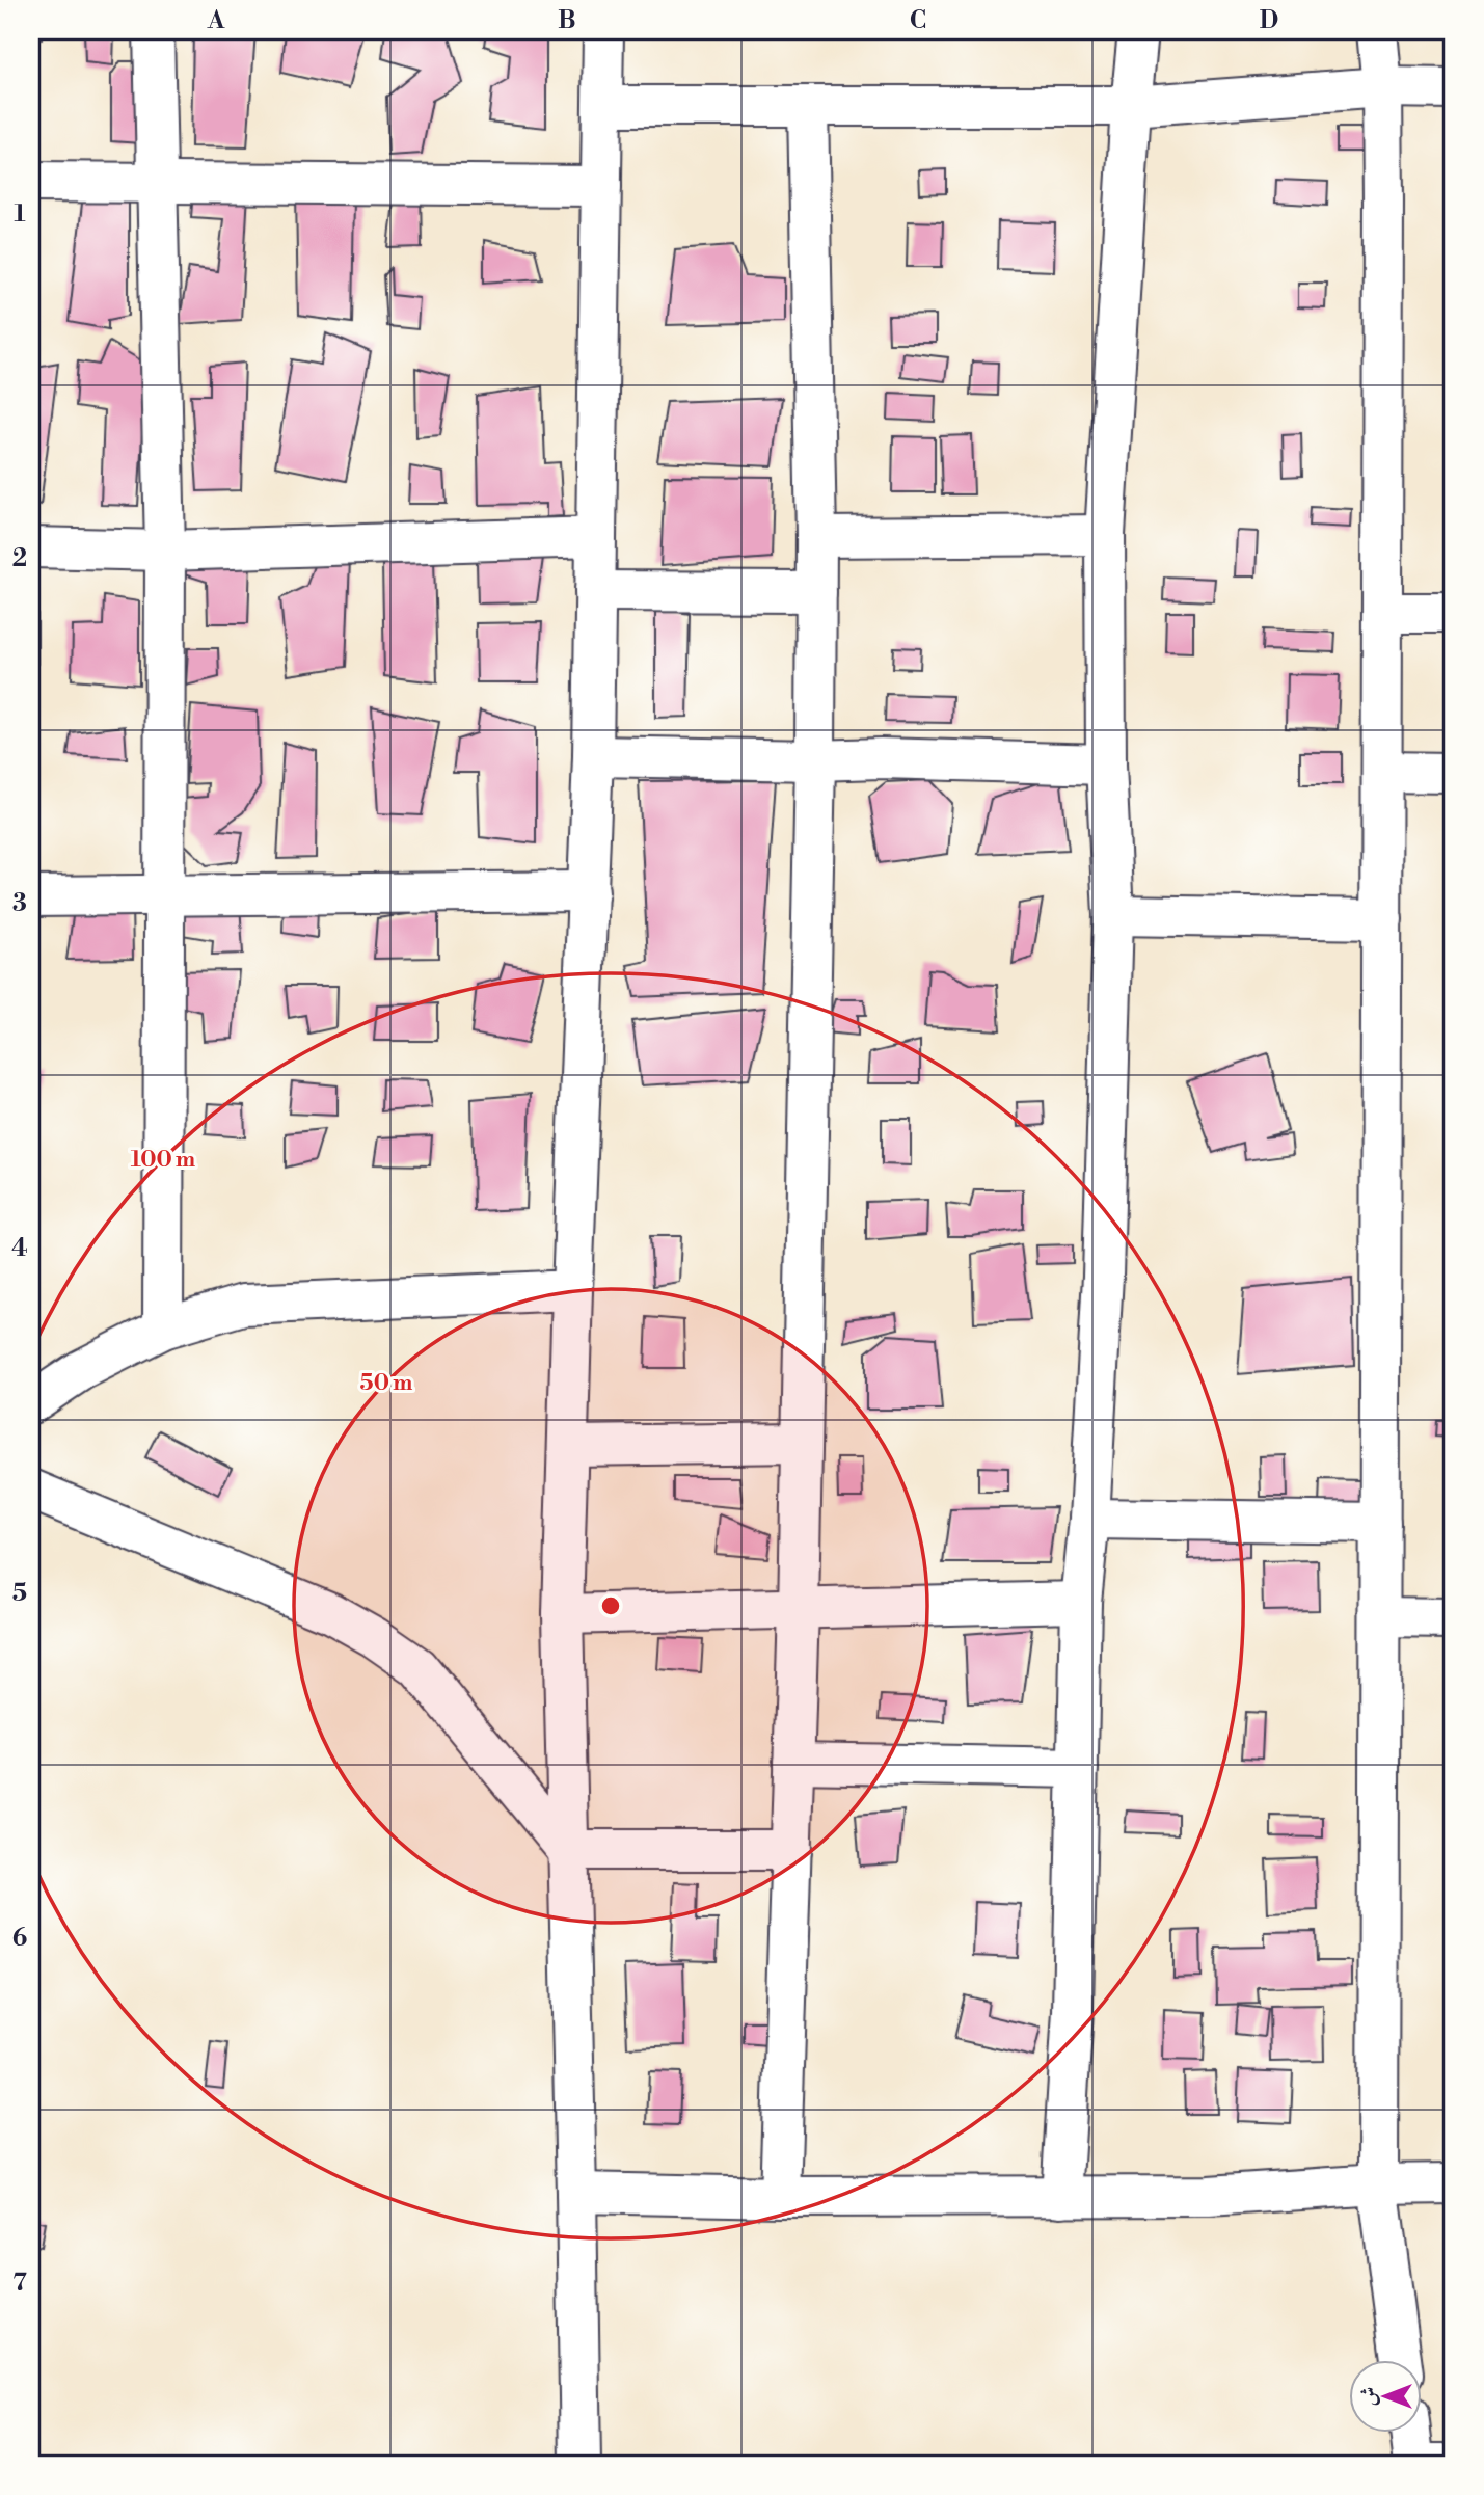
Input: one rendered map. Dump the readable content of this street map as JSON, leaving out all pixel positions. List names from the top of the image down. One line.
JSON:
{"north":"left","grid":{"columns":["A","B","C","D"],"rows":["1","2","3","4","5","6","7"]},"rings":["100 m","50 m"]}
